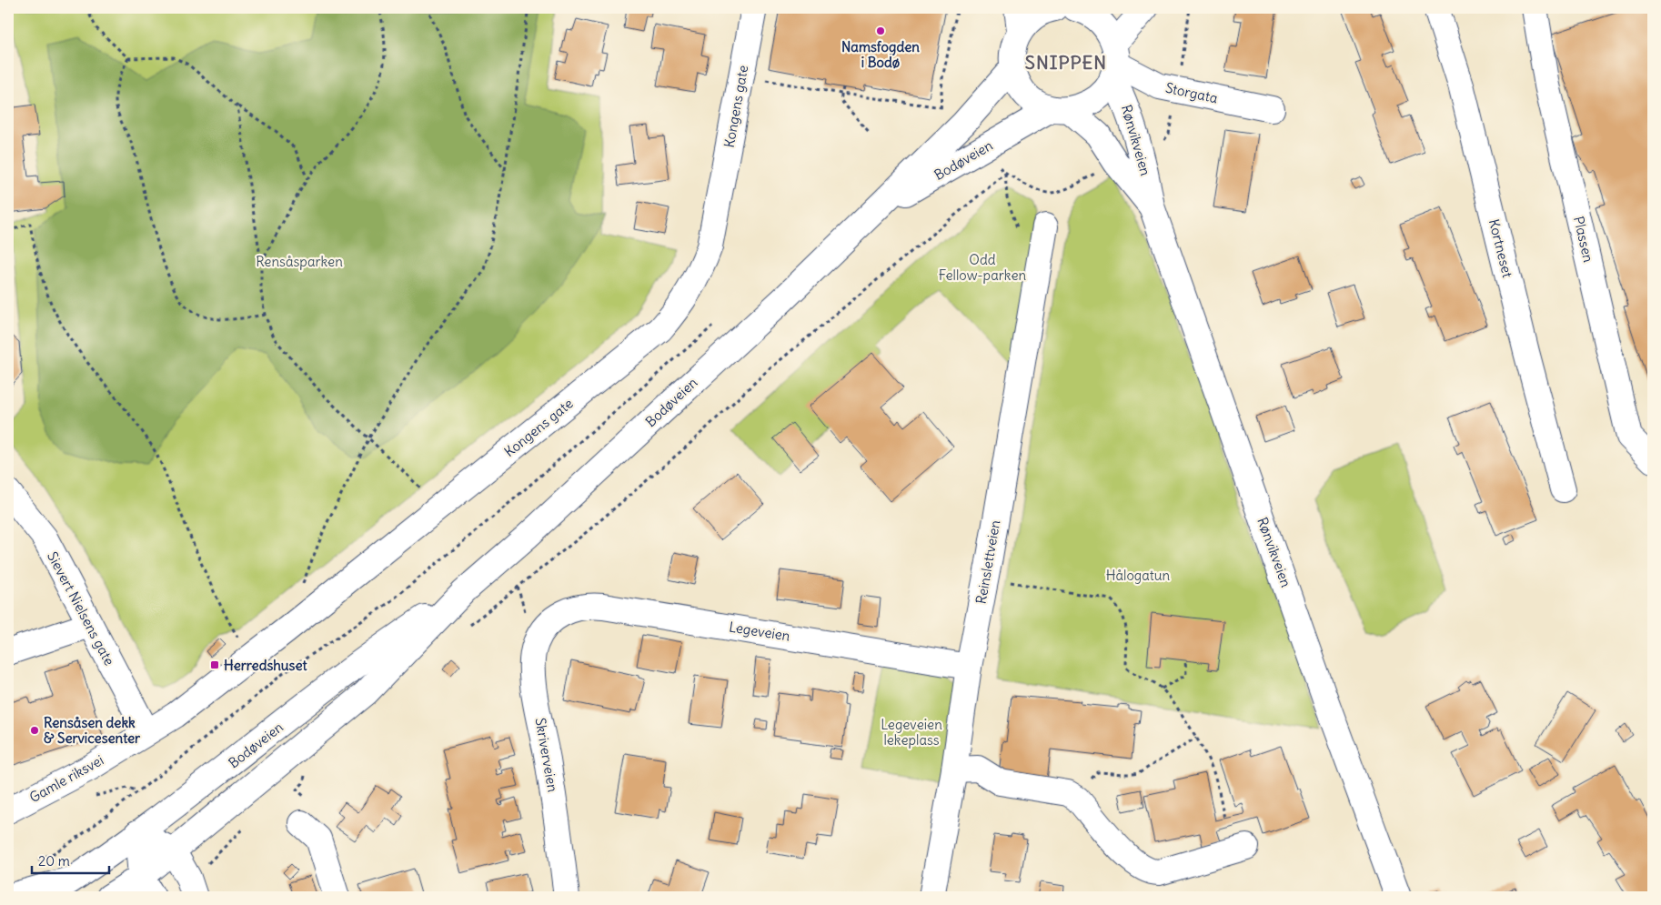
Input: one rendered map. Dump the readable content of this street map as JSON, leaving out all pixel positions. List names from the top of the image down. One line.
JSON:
{"streets":{"main road":["Storgata","Kongens gate","Rønvikveien","Bodøveien","Plassen","Kortneset","Reinslettveien","Sievert Nielsens gate","Legeveien","Skriverveien","Gamle riksvei"]},"crossings":[["Storgata","Rønvikveien"],["Storgata","Bodøveien"],["Kongens gate","Sievert Nielsens gate"],["Kongens gate","Gamle riksvei"],["Rønvikveien","Bodøveien"],["Reinslettveien","Legeveien"],["Sievert Nielsens gate","Gamle riksvei"],["Legeveien","Skriverveien"]],"districts":["SNIPPEN"],"parks":["Odd Fellow-parken","Rensåsparken","Hålogatun","Legeveien lekeplass"],"places":{"other":["Namsfogden i Bodø","Rensåsen dekk & Servicesenter"],"transit":["Herredshuset"]},"scale_bar":"20 m"}
